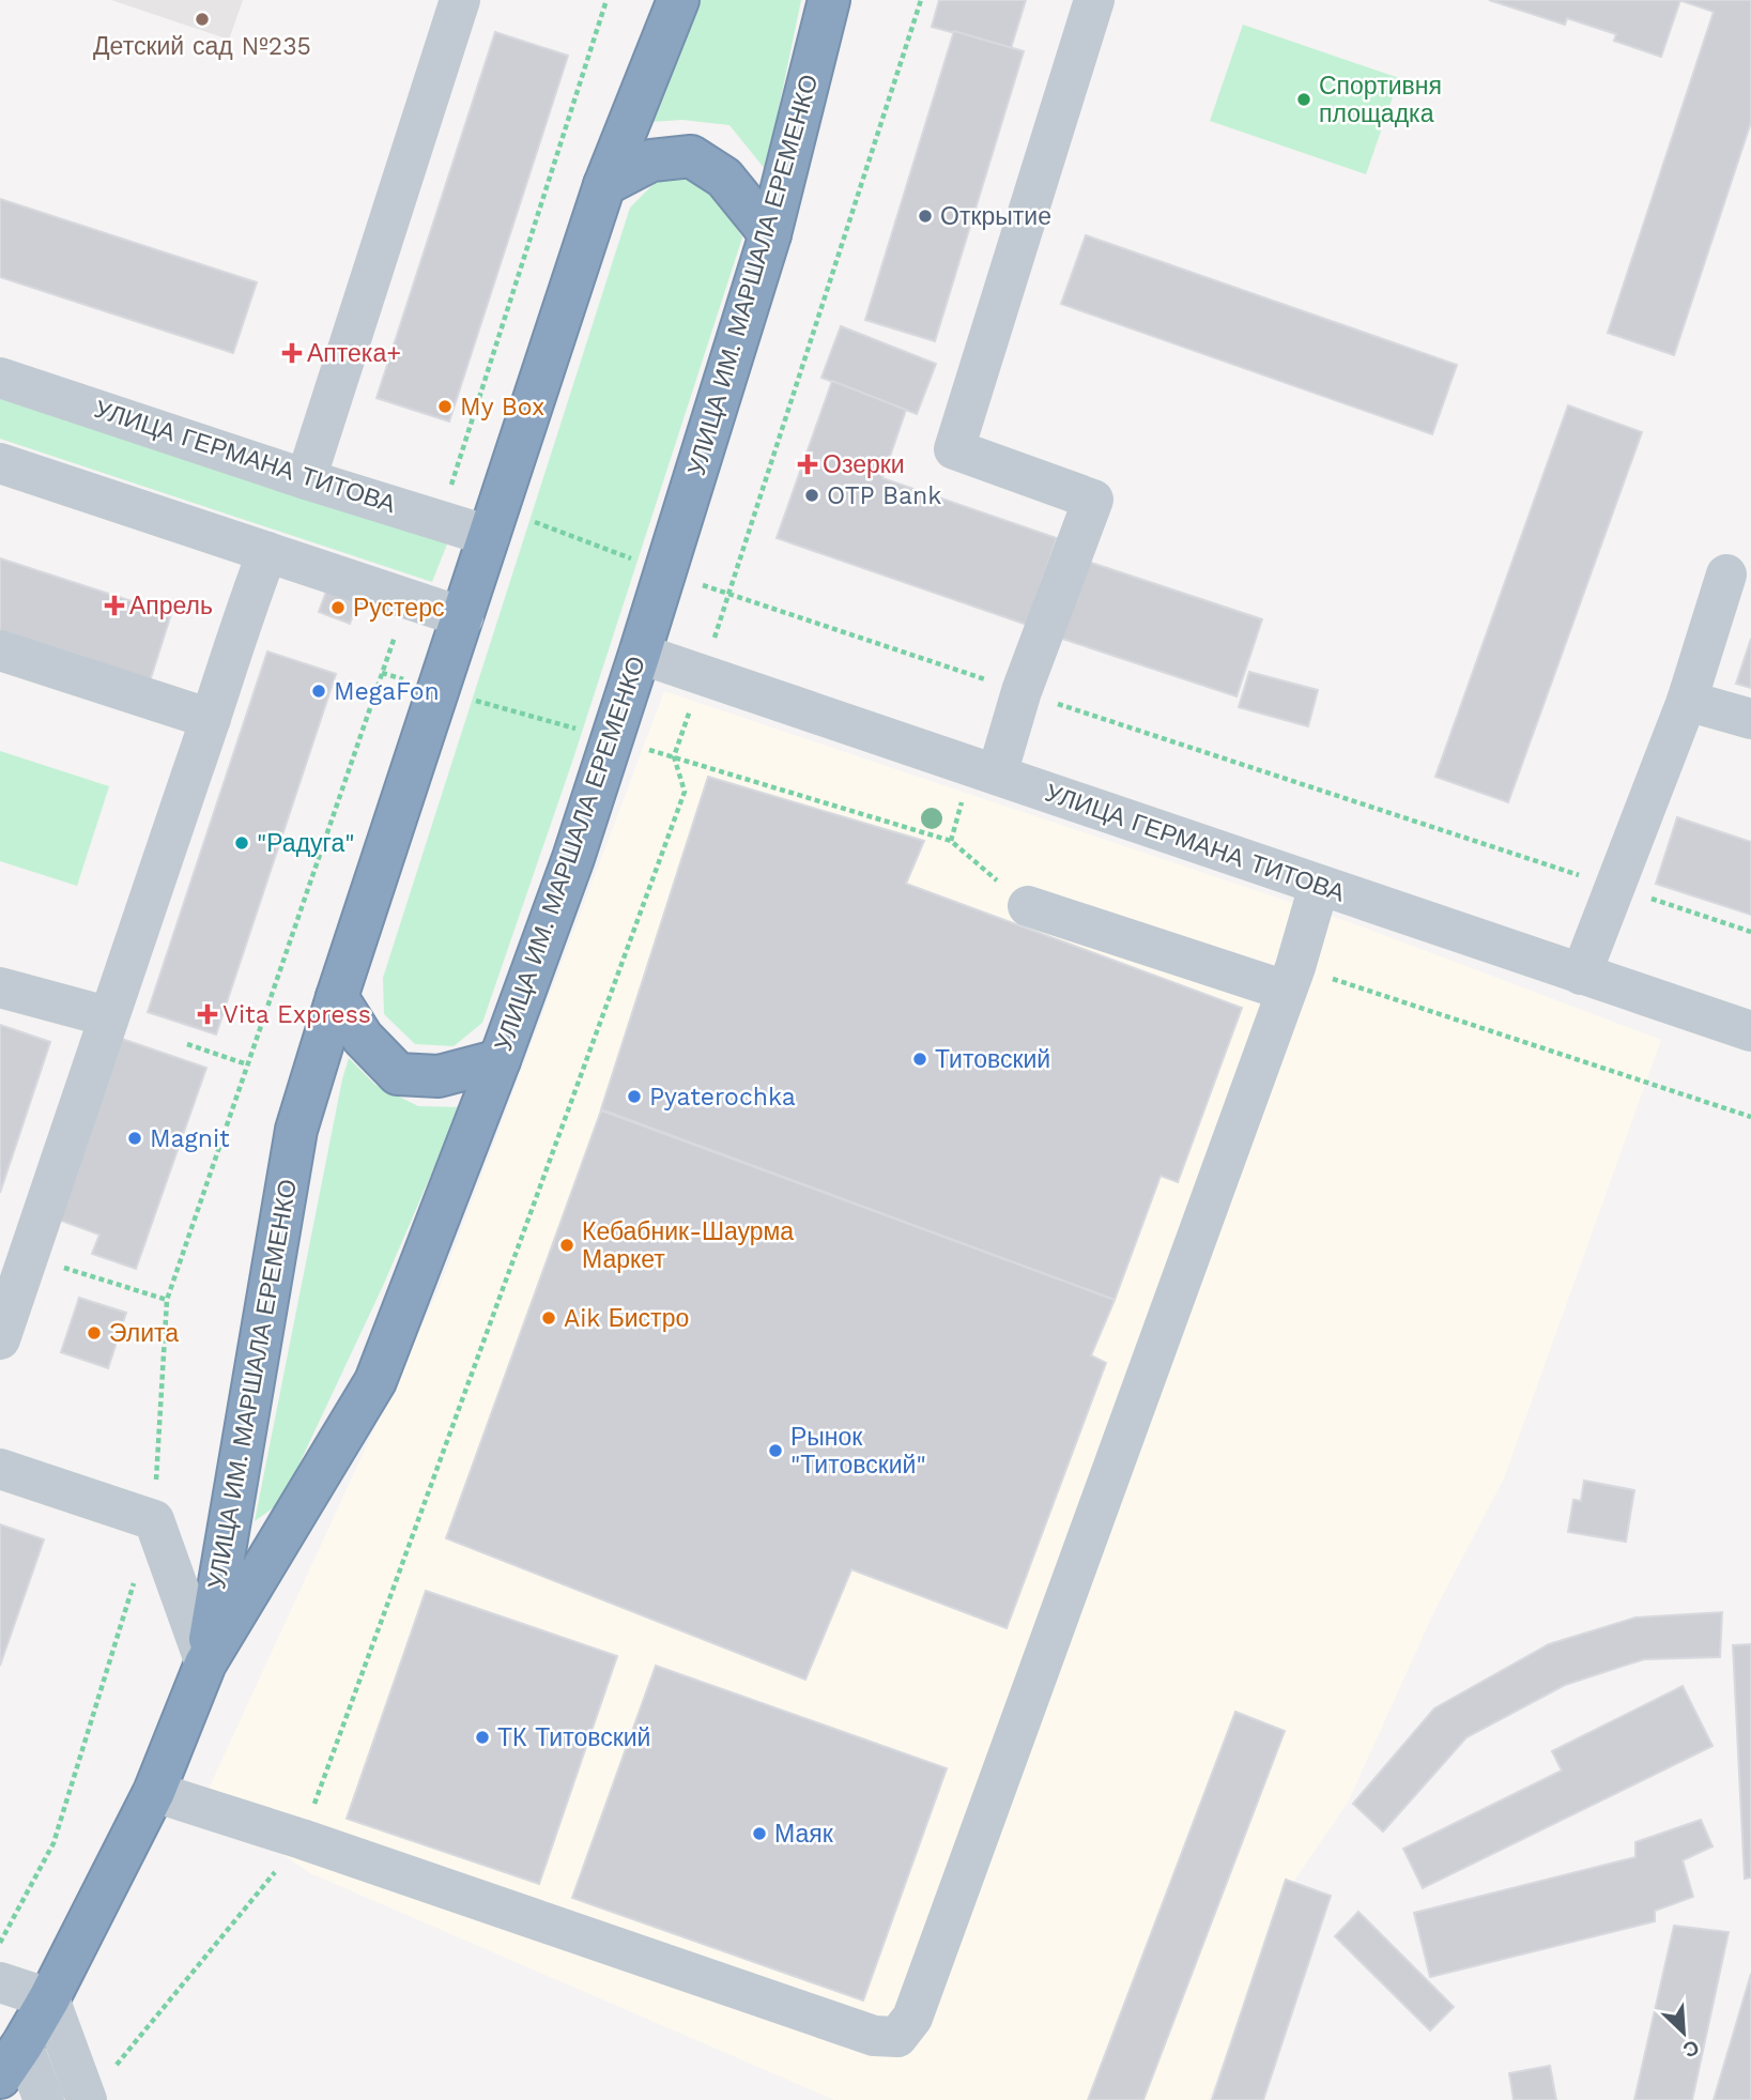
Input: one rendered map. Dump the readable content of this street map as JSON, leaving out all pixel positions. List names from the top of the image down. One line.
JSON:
{"streets":{"highway":["УЛИЦА ИМ. МАРШАЛА ЕРЕМЕНКО"],"street":["УЛИЦА ГЕРМАНА ТИТОВА"]},"crossings":[["УЛИЦА ИМ. МАРШАЛА ЕРЕМЕНКО","УЛИЦА ГЕРМАНА ТИТОВА"]],"places":{"other":["Детский сад №235","Спортивня площадка","Открытие","My Box","OTP Bank","Рустерс","MegaFon","\"Радуга\"","Титовский","Pyaterochka","Magnit","Кебабник-Шаурма Маркет","Aik Бистро","Элита","Рынок \"Титовский\"","ТК Титовский","Маяк"],"health":["Аптека+","Озерки","Апрель","Vita Express"]},"north":"bottom right"}
